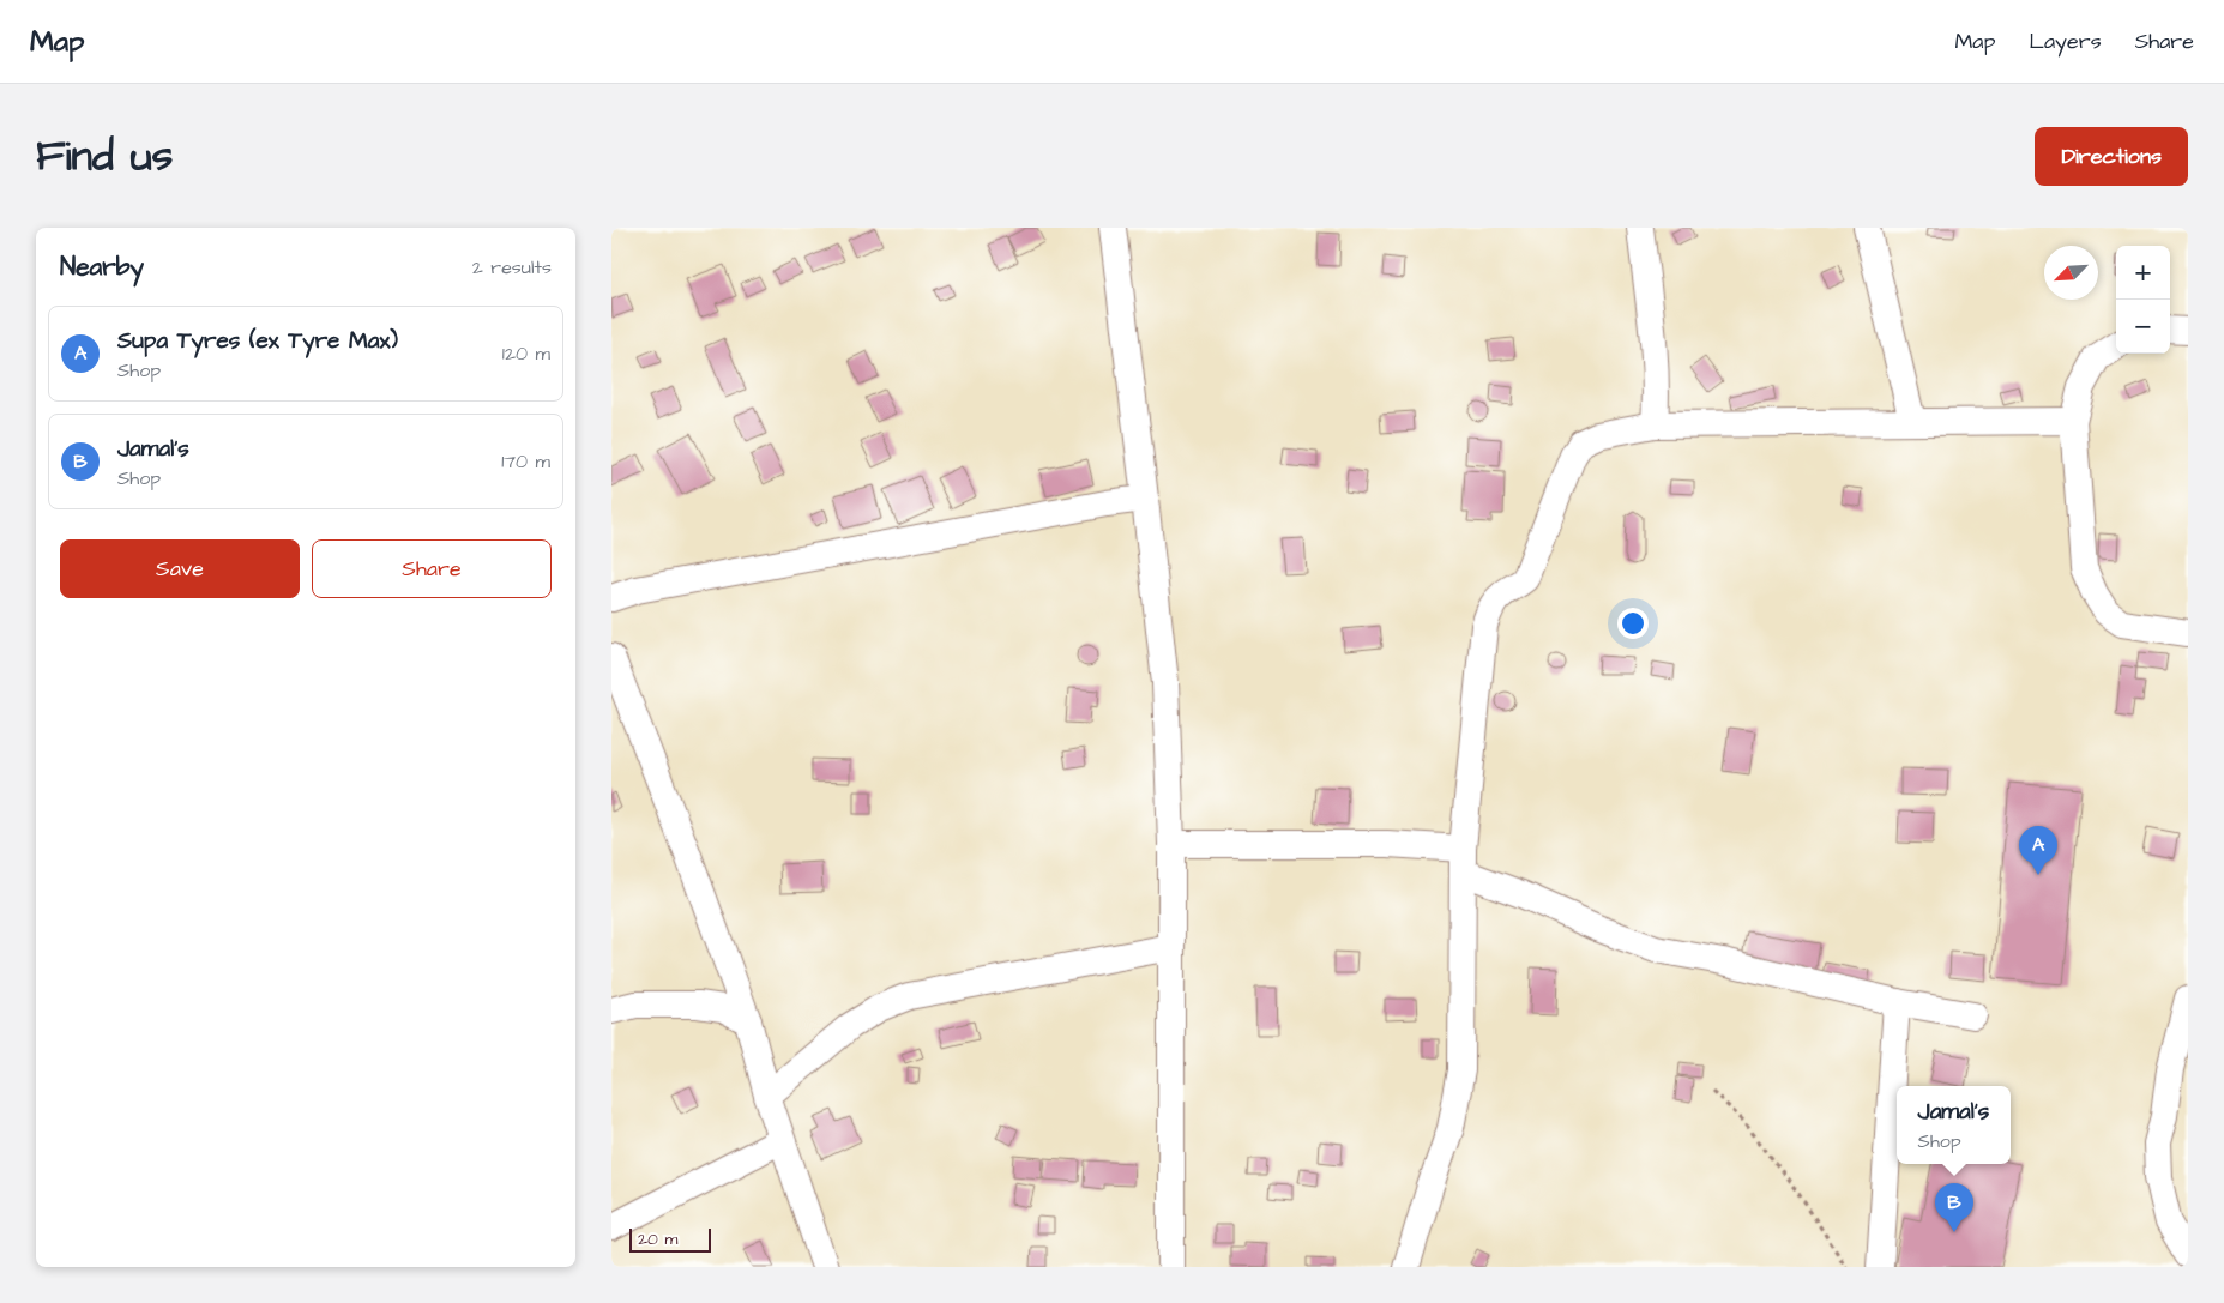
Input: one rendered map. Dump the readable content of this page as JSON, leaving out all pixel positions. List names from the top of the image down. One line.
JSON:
{"scale_bar":"20 m","north":"bottom left","page":{"header":"Map","nav":["Map","Layers","Share"],"title":"Find us","buttons":["Directions",["Save","Share"]],"heading":["Nearby","2 results"],"map_buttons":["+","−"],"list":[{"mark":"A","name":"Supa Tyres (ex Tyre Max)","note":"Shop","value":"120 m"},{"mark":"B","name":"Jamal's","note":"Shop","value":"170 m"}],"pins":["A","B"],"popup":["Jamal's","Shop"],"scale":"20 m"}}
